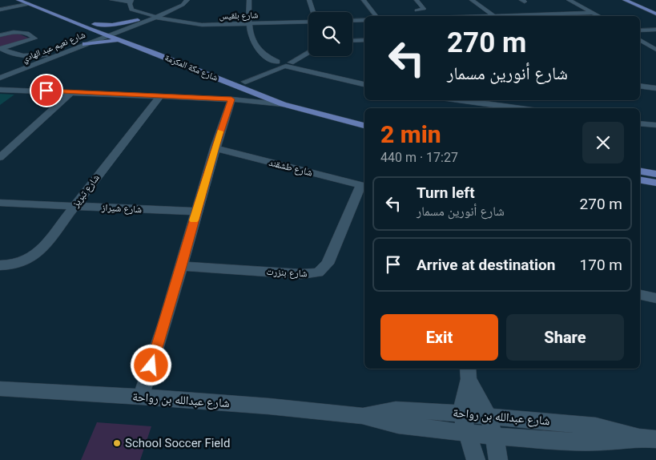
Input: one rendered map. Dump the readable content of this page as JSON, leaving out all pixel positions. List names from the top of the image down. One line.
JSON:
{"streets":{"main road":["شارع مكة المكرمة"],"street":["شارع بلقيس","شارع نعيم عبد الهادي","شارع طشقند","شارع تبريز","شارع شيراز","شارع بنزرت","شارع عبدالله بن رواحة"]},"crossings":[["شارع نعيم عبد الهادي","شارع مكة المكرمة"],["شارع طشقند","شارع بنزرت"],["شارع تبريز","شارع شيراز"]],"places":["School Soccer Field"],"page":{"turn":["270 m","شارع أنورين مسمار"],"heading":["2 min","440 m · 17:27"],"list":[{"name":"Turn left","note":"شارع أنورين مسمار","value":"270 m"},{"name":"Arrive at destination","value":"170 m"}],"buttons":["Exit","Share"]}}
